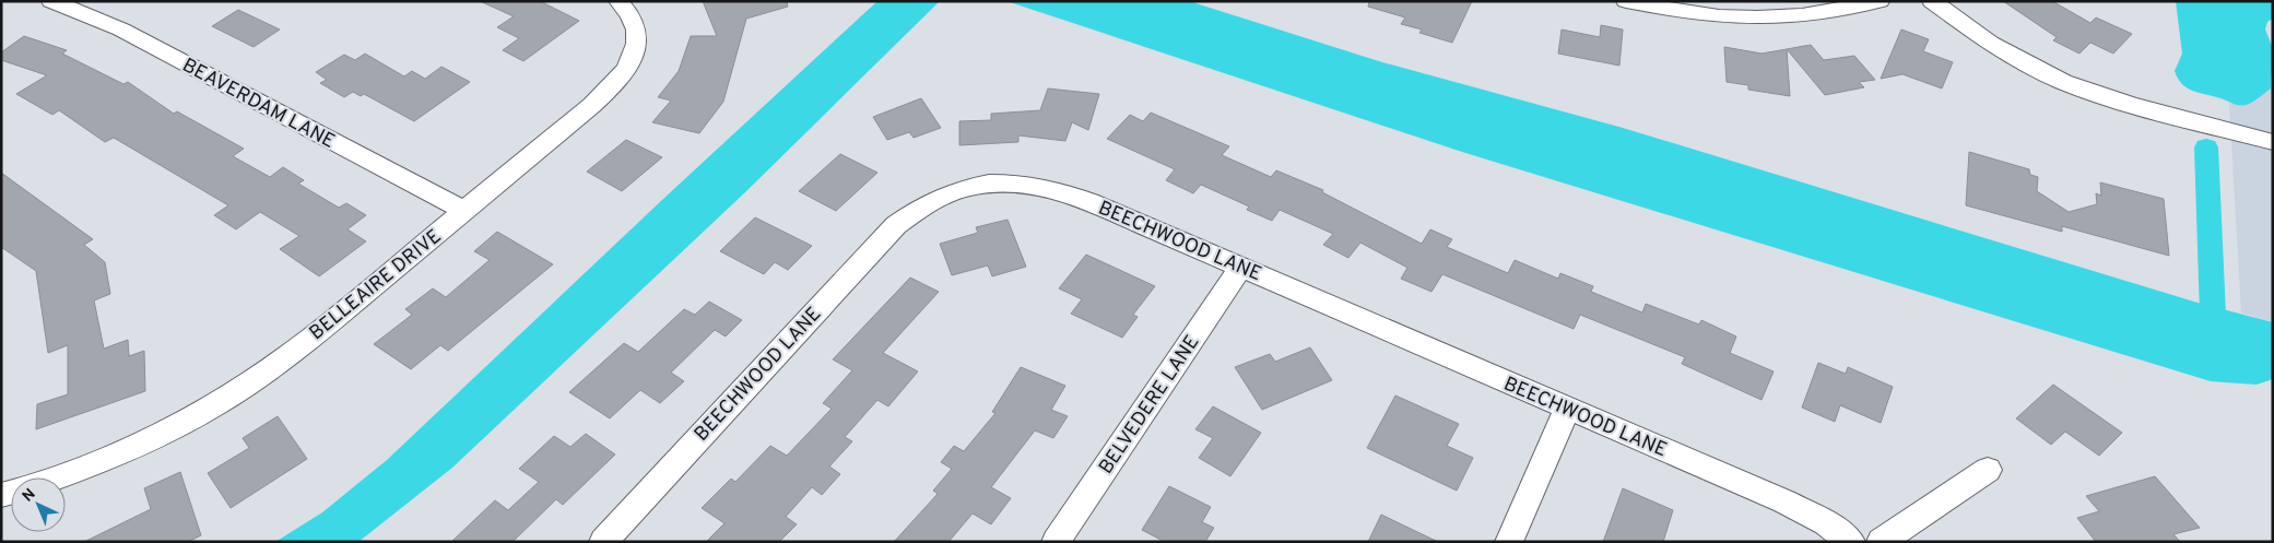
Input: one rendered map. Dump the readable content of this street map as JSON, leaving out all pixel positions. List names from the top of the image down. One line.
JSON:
{"streets":{"street":["BEAVERDAM LANE","BEECHWOOD LANE","BELLEAIRE DRIVE","BELVEDERE LANE"]},"crossings":[["BEAVERDAM LANE","BELLEAIRE DRIVE"],["BEECHWOOD LANE","BELVEDERE LANE"]],"north":"top left"}
